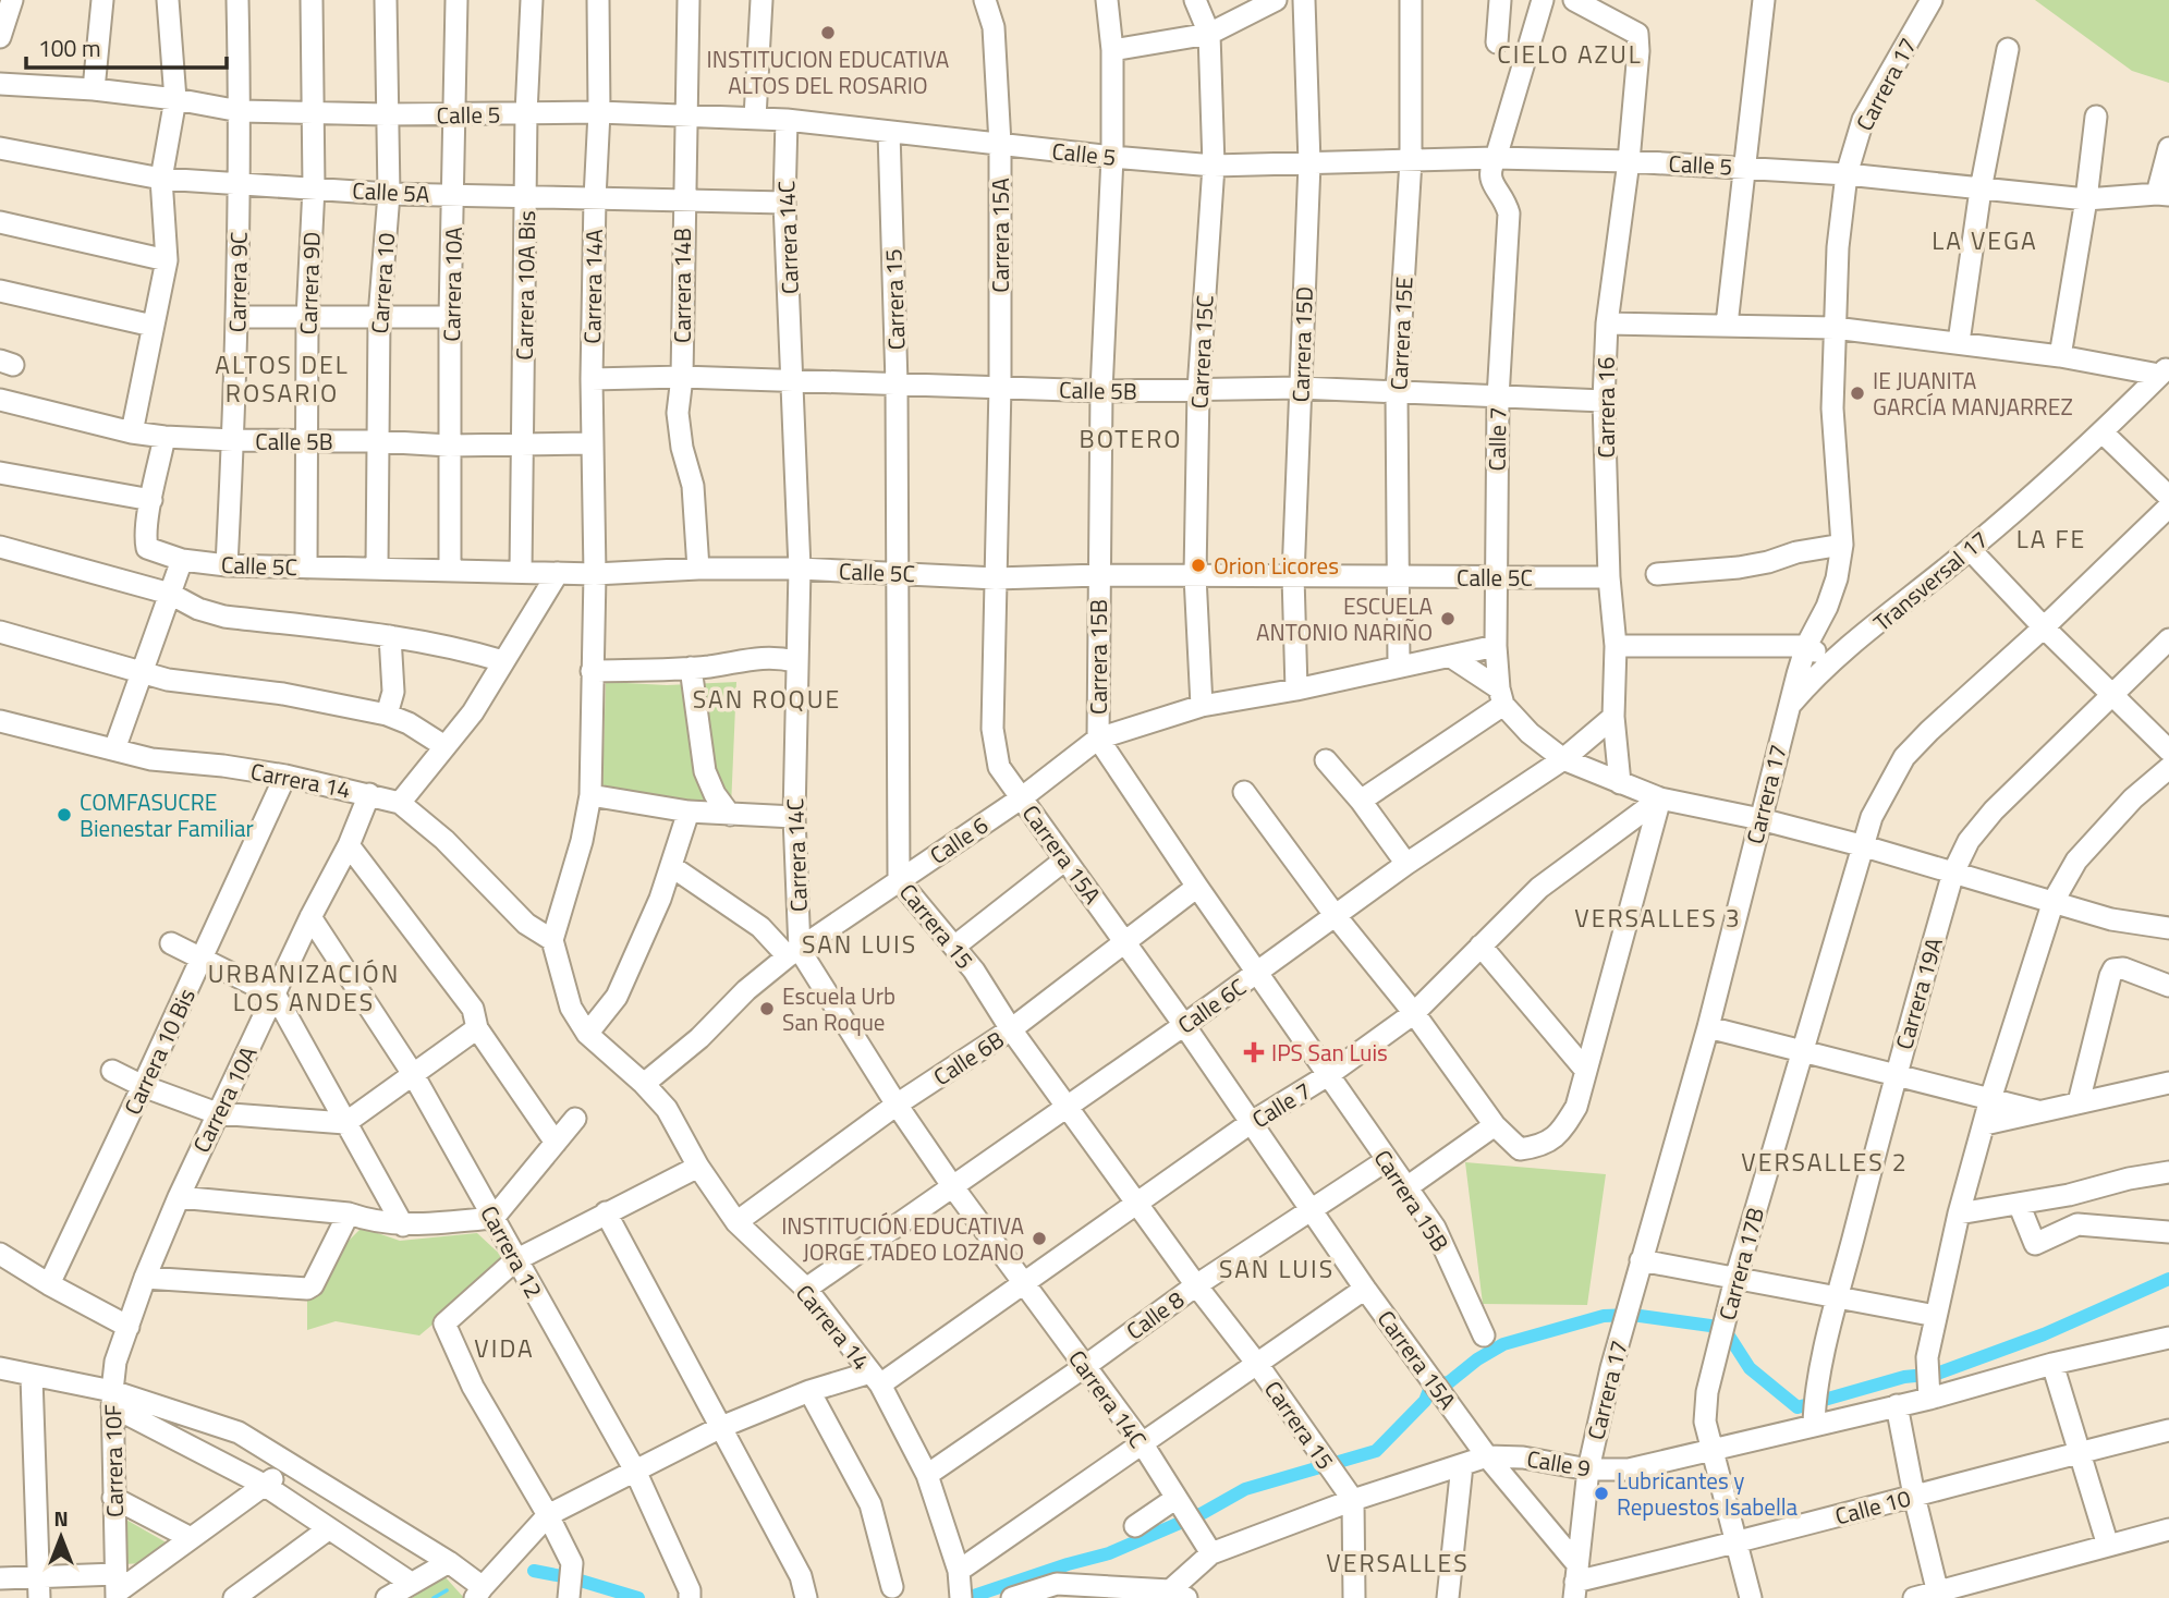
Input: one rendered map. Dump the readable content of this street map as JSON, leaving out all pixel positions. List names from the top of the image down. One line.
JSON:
{"streets":{"street":["Carrera 17","Calle 5","Calle 5A","Carrera 15A","Carrera 14C","Carrera 9C","Carrera 9D","Carrera 10","Carrera 10A","Carrera 10A Bis","Carrera 14B","Carrera 14A","Carrera 15","Carrera 15E","Carrera 15D","Carrera 15C","Calle 5B","Carrera 16","Calle 7","Calle 5C","Transversal 17","Carrera 15B","Carrera 14","Calle 6","Carrera 19A","Calle 6C","Carrera 10 Bis","Calle 6B","Carrera 12","Carrera 17B","Calle 8","Carrera 10F","Calle 9","Calle 10"]},"crossings":[["Carrera 17","Calle 5"],["Carrera 17","Carrera 15A"],["Carrera 17","Transversal 17"],["Carrera 17","Calle 9"],["Carrera 17","Calle 10"],["Calle 5","Carrera 15A"],["Calle 5","Carrera 14C"],["Calle 5","Carrera 9C"],["Calle 5","Carrera 9D"],["Calle 5","Carrera 10"],["Calle 5","Carrera 10A"],["Calle 5","Carrera 10A Bis"],["Calle 5","Carrera 14B"],["Calle 5","Carrera 14A"],["Calle 5","Carrera 15"],["Calle 5","Carrera 15E"],["Calle 5","Carrera 15D"],["Calle 5","Carrera 15C"],["Calle 5","Carrera 16"],["Calle 5","Calle 7"],["Calle 5","Carrera 15B"],["Calle 5A","Carrera 14C"],["Calle 5A","Carrera 9C"],["Calle 5A","Carrera 9D"],["Calle 5A","Carrera 10"],["Calle 5A","Carrera 10A"],["Calle 5A","Carrera 10A Bis"],["Calle 5A","Carrera 14B"],["Calle 5A","Carrera 14A"],["Carrera 15A","Calle 5B"],["Carrera 15A","Calle 7"],["Carrera 15A","Calle 5C"],["Carrera 15A","Calle 6"],["Carrera 15A","Calle 6C"],["Carrera 15A","Calle 6B"],["Carrera 15A","Calle 8"],["Carrera 15A","Calle 9"],["Carrera 15A","Calle 10"],["Carrera 14C","Calle 5B"],["Carrera 14C","Calle 7"],["Carrera 14C","Calle 5C"],["Carrera 14C","Calle 6"],["Carrera 14C","Calle 6C"],["Carrera 14C","Calle 6B"],["Carrera 14C","Calle 8"],["Carrera 14C","Calle 9"],["Carrera 9C","Calle 5B"],["Carrera 9C","Calle 5C"],["Carrera 9D","Calle 5B"],["Carrera 9D","Calle 5C"],["Carrera 10","Calle 5B"],["Carrera 10","Calle 5C"],["Carrera 10A","Calle 5B"],["Carrera 10A","Calle 5C"],["Carrera 10A","Carrera 14"],["Carrera 10A","Carrera 12"],["Carrera 10A","Carrera 10F"],["Carrera 10A Bis","Calle 5B"],["Carrera 10A Bis","Calle 5C"],["Carrera 14B","Calle 5B"],["Carrera 14B","Calle 5C"],["Carrera 14A","Calle 5B"],["Carrera 14A","Calle 5C"],["Carrera 15","Calle 5B"],["Carrera 15","Calle 7"],["Carrera 15","Calle 5C"],["Carrera 15","Calle 6"],["Carrera 15","Calle 6C"],["Carrera 15","Calle 6B"],["Carrera 15","Calle 8"],["Carrera 15","Calle 9"],["Carrera 15E","Calle 5B"],["Carrera 15E","Calle 5C"],["Carrera 15E","Calle 6"],["Carrera 15D","Calle 5B"],["Carrera 15D","Calle 5C"],["Carrera 15D","Calle 6"],["Carrera 15C","Calle 5B"],["Carrera 15C","Calle 5C"],["Carrera 15C","Calle 6"],["Calle 5B","Carrera 16"],["Calle 5B","Calle 7"],["Calle 5B","Carrera 15B"],["Carrera 16","Calle 5C"],["Carrera 16","Calle 6C"],["Calle 7","Calle 5C"],["Calle 7","Carrera 15B"],["Calle 7","Carrera 14"],["Calle 7","Calle 6"],["Calle 7","Carrera 12"],["Calle 5C","Carrera 15B"],["Carrera 15B","Calle 6"],["Carrera 15B","Calle 6C"],["Carrera 15B","Calle 6B"],["Carrera 15B","Calle 8"],["Carrera 14","Calle 6"],["Carrera 14","Calle 6C"],["Carrera 14","Carrera 10 Bis"],["Carrera 14","Calle 6B"],["Carrera 14","Calle 8"],["Carrera 19A","Calle 9"],["Carrera 17B","Calle 9"],["Carrera 17B","Calle 10"]],"districts":["CIELO AZUL","LA VEGA","ALTOS DEL ROSARIO","BOTERO","LA FE","SAN ROQUE","VERSALLES 3","SAN LUIS","URBANIZACIÓN LOS ANDES","VERSALLES 2","SAN LUIS","VIDA","VERSALLES"],"places":{"other":["INSTITUCION EDUCATIVA ALTOS DEL ROSARIO","IE JUANITA GARCÍA MANJARREZ","Orion Licores","ESCUELA ANTONIO NARIÑO","COMFASUCRE Bienestar Familiar","Escuela Urb San Roque","INSTITUCIÓN EDUCATIVA JORGE TADEO LOZANO","Lubricantes y Repuestos Isabella"],"health":["IPS San Luis"]},"scale_bar":"100 m","north":"top"}
